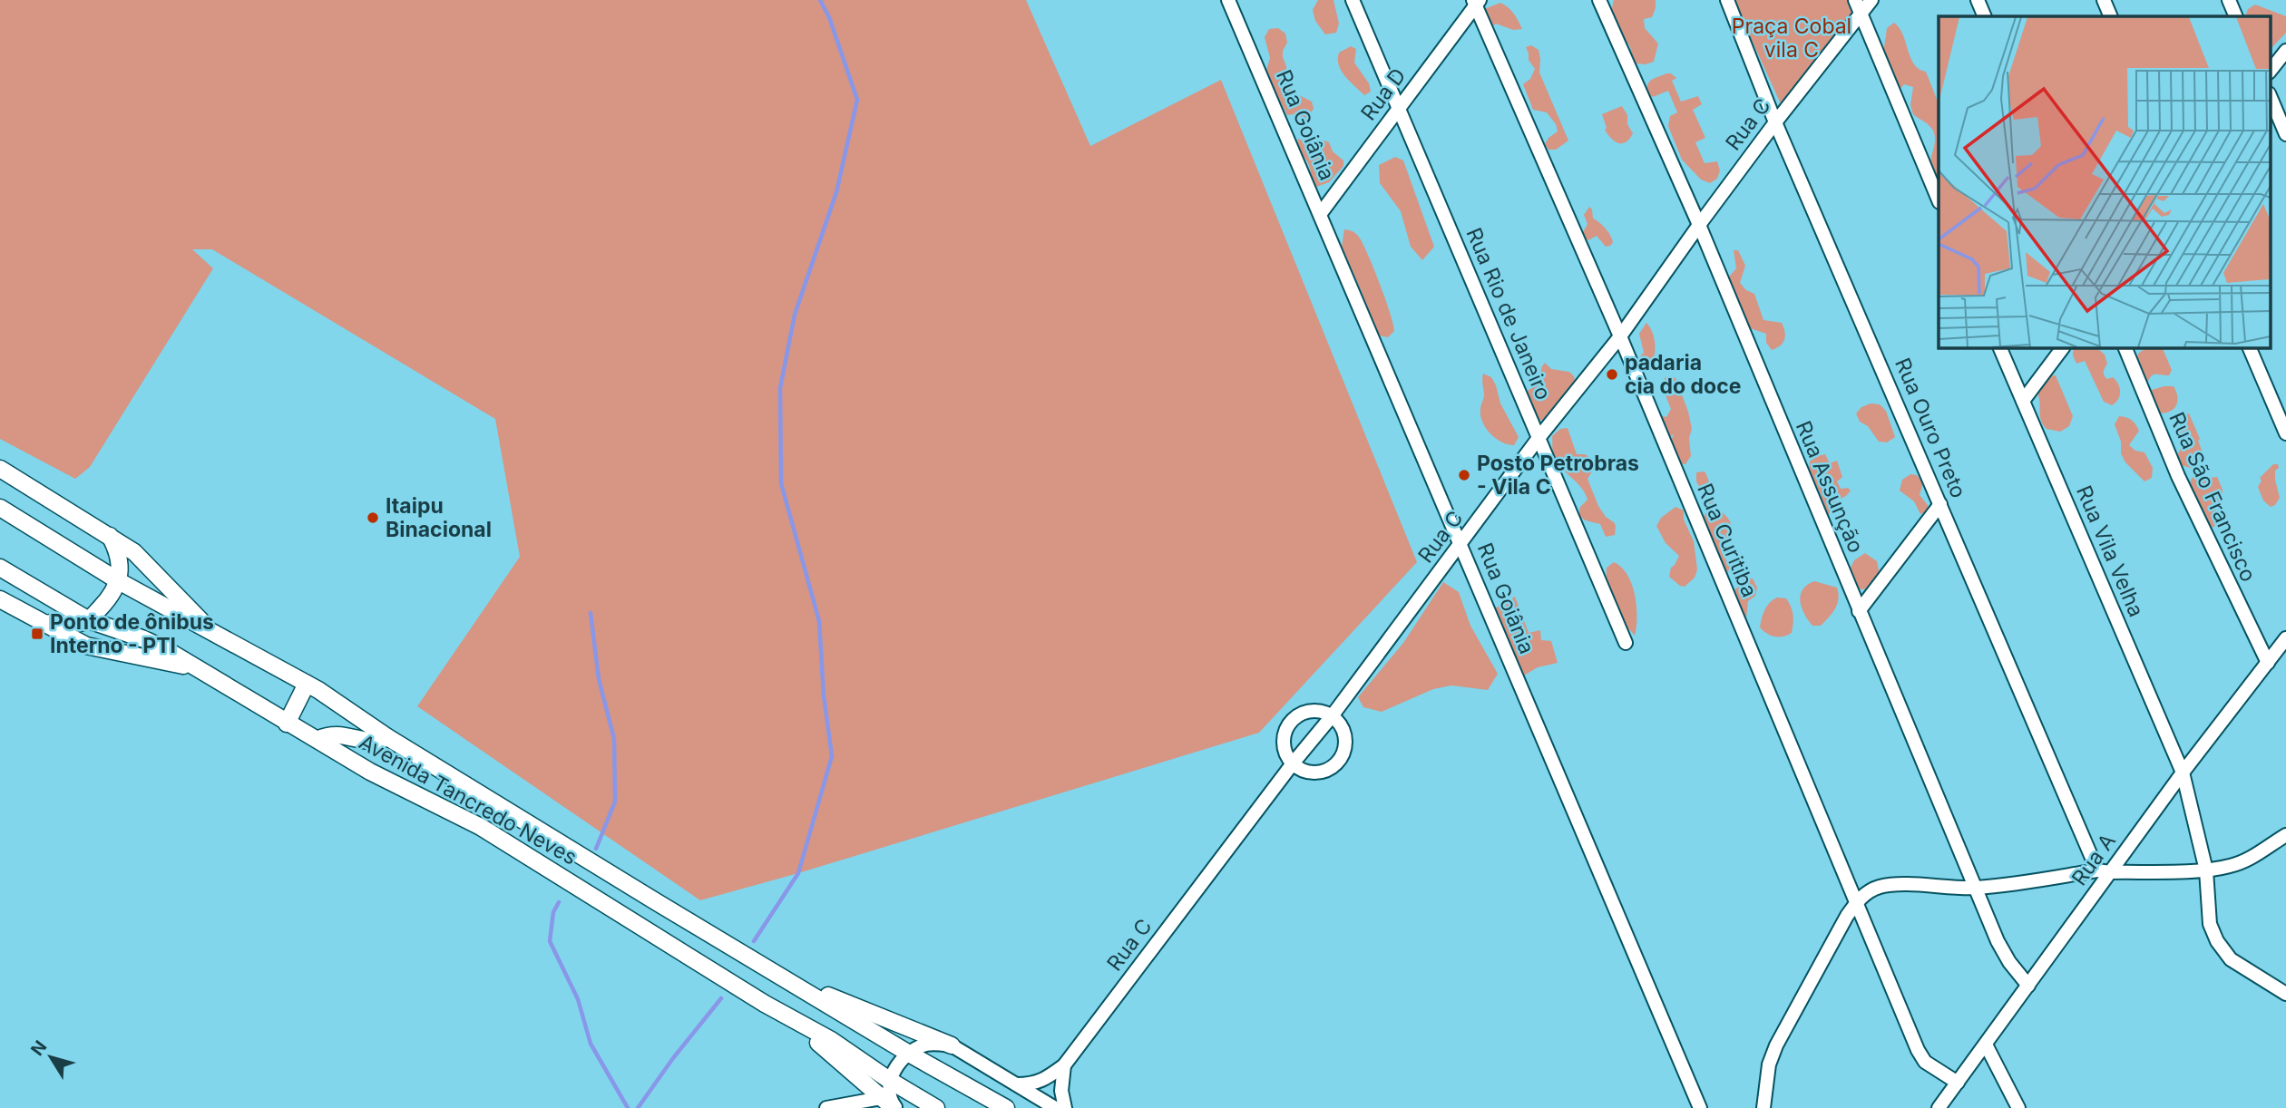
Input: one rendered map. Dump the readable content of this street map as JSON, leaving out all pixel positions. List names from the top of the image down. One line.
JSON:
{"streets":{"main road":["Avenida Tancredo Neves"],"street":["Rua D","Rua C","Rua Goiânia","Rua Rio de Janeiro","Rua Ouro Preto","Rua Assunção","Rua São Francisco","Rua Curitiba","Rua Vila Velha","Rua A"]},"crossings":[["Rua D","Rua Goiânia"],["Rua D","Rua Rio de Janeiro"],["Rua D","Rua Curitiba"],["Rua C","Rua Goiânia"],["Rua C","Rua Rio de Janeiro"],["Rua C","Rua Ouro Preto"],["Rua C","Rua Assunção"],["Rua C","Rua Curitiba"],["Rua Ouro Preto","Rua A"],["Rua Assunção","Rua A"],["Rua São Francisco","Rua A"],["Rua Curitiba","Rua A"],["Rua Vila Velha","Rua A"]],"parks":["Praça Cobal vila C"],"places":{"other":["padaria cia do doce","Posto Petrobras - Vila C","Itaipu Binacional"],"transit":["Ponto de ônibus Interno - PTI"]},"north":"top left"}
